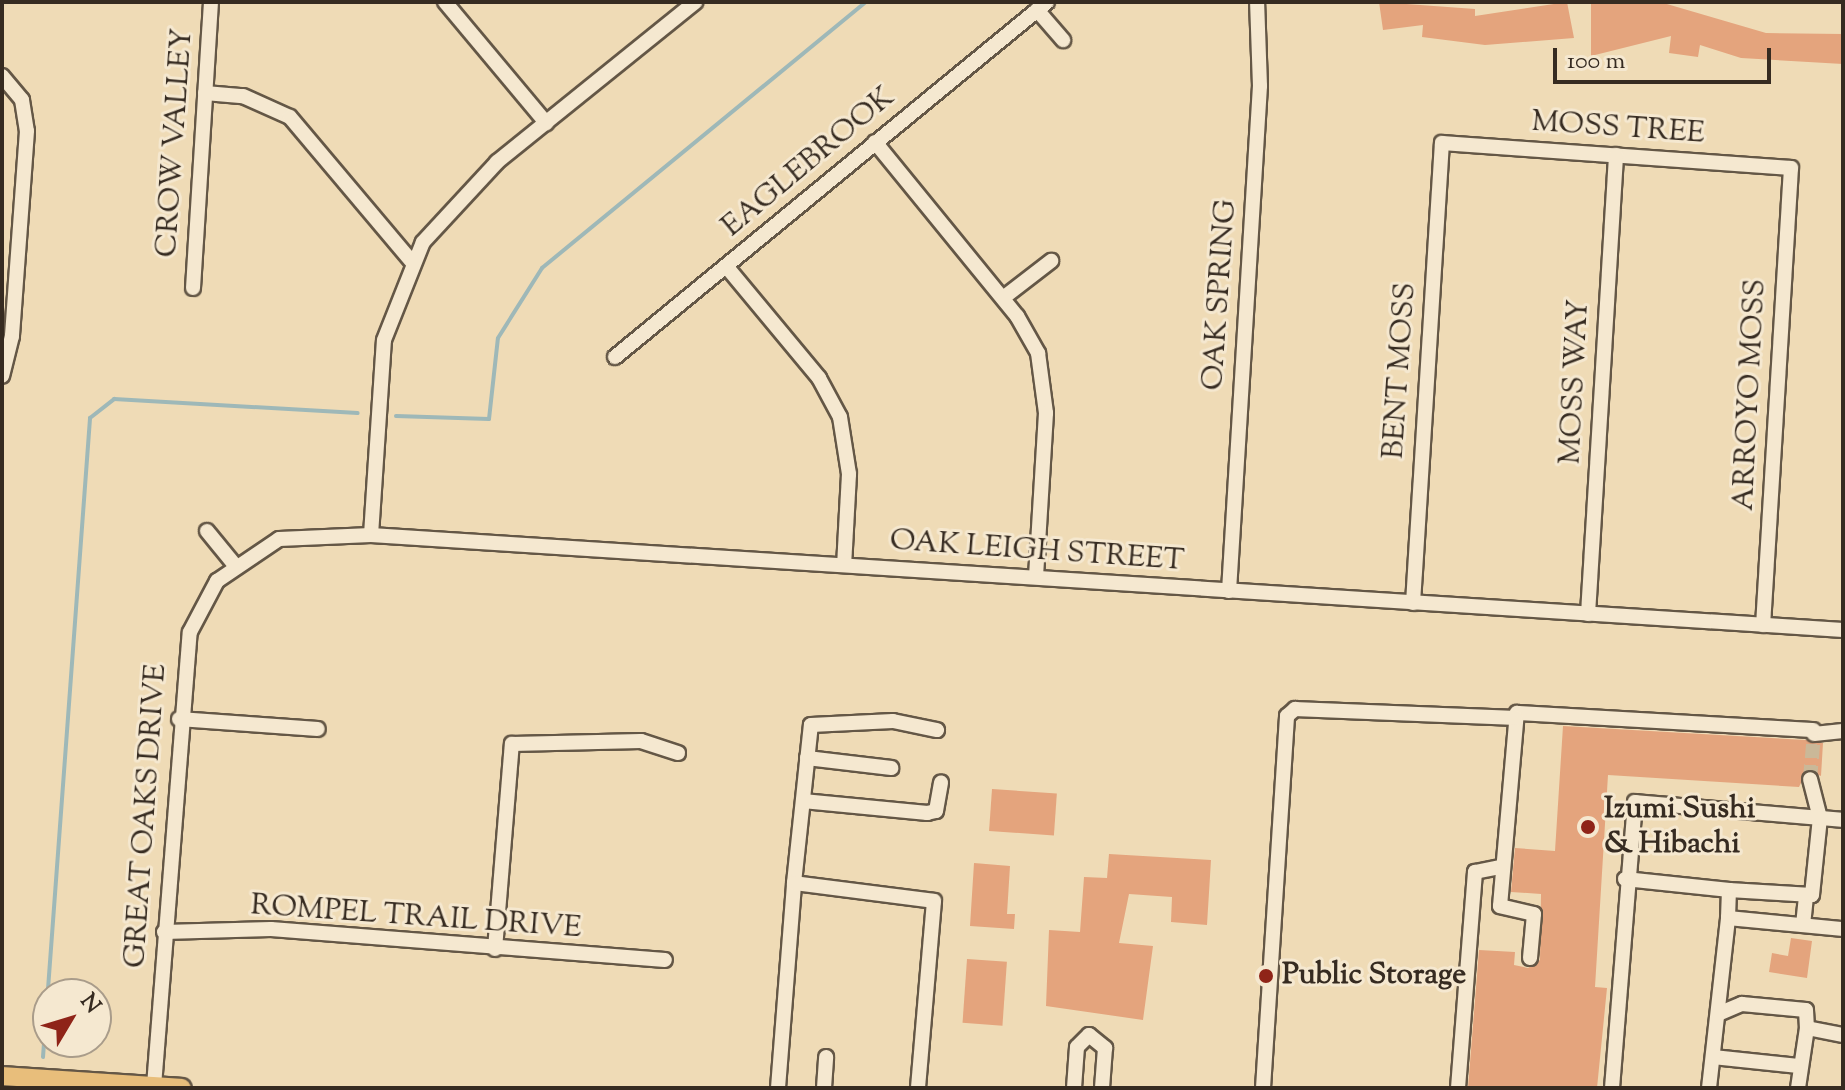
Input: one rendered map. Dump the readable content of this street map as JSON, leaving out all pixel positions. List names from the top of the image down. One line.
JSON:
{"streets":{"street":["MOSS TREE","CROW VALLEY","EAGLEBROOK","OAK SPRING","BENT MOSS","MOSS WAY","ARROYO MOSS","OAK LEIGH STREET","GREAT OAKS DRIVE","ROMPEL TRAIL DRIVE"]},"crossings":[["MOSS TREE","BENT MOSS"],["MOSS TREE","MOSS WAY"],["MOSS TREE","ARROYO MOSS"],["OAK SPRING","OAK LEIGH STREET"],["BENT MOSS","OAK LEIGH STREET"],["MOSS WAY","OAK LEIGH STREET"],["ARROYO MOSS","OAK LEIGH STREET"],["OAK LEIGH STREET","GREAT OAKS DRIVE"],["GREAT OAKS DRIVE","ROMPEL TRAIL DRIVE"]],"places":["Izumi Sushi & Hibachi","Public Storage"],"scale_bar":"100 m","north":"top right"}
